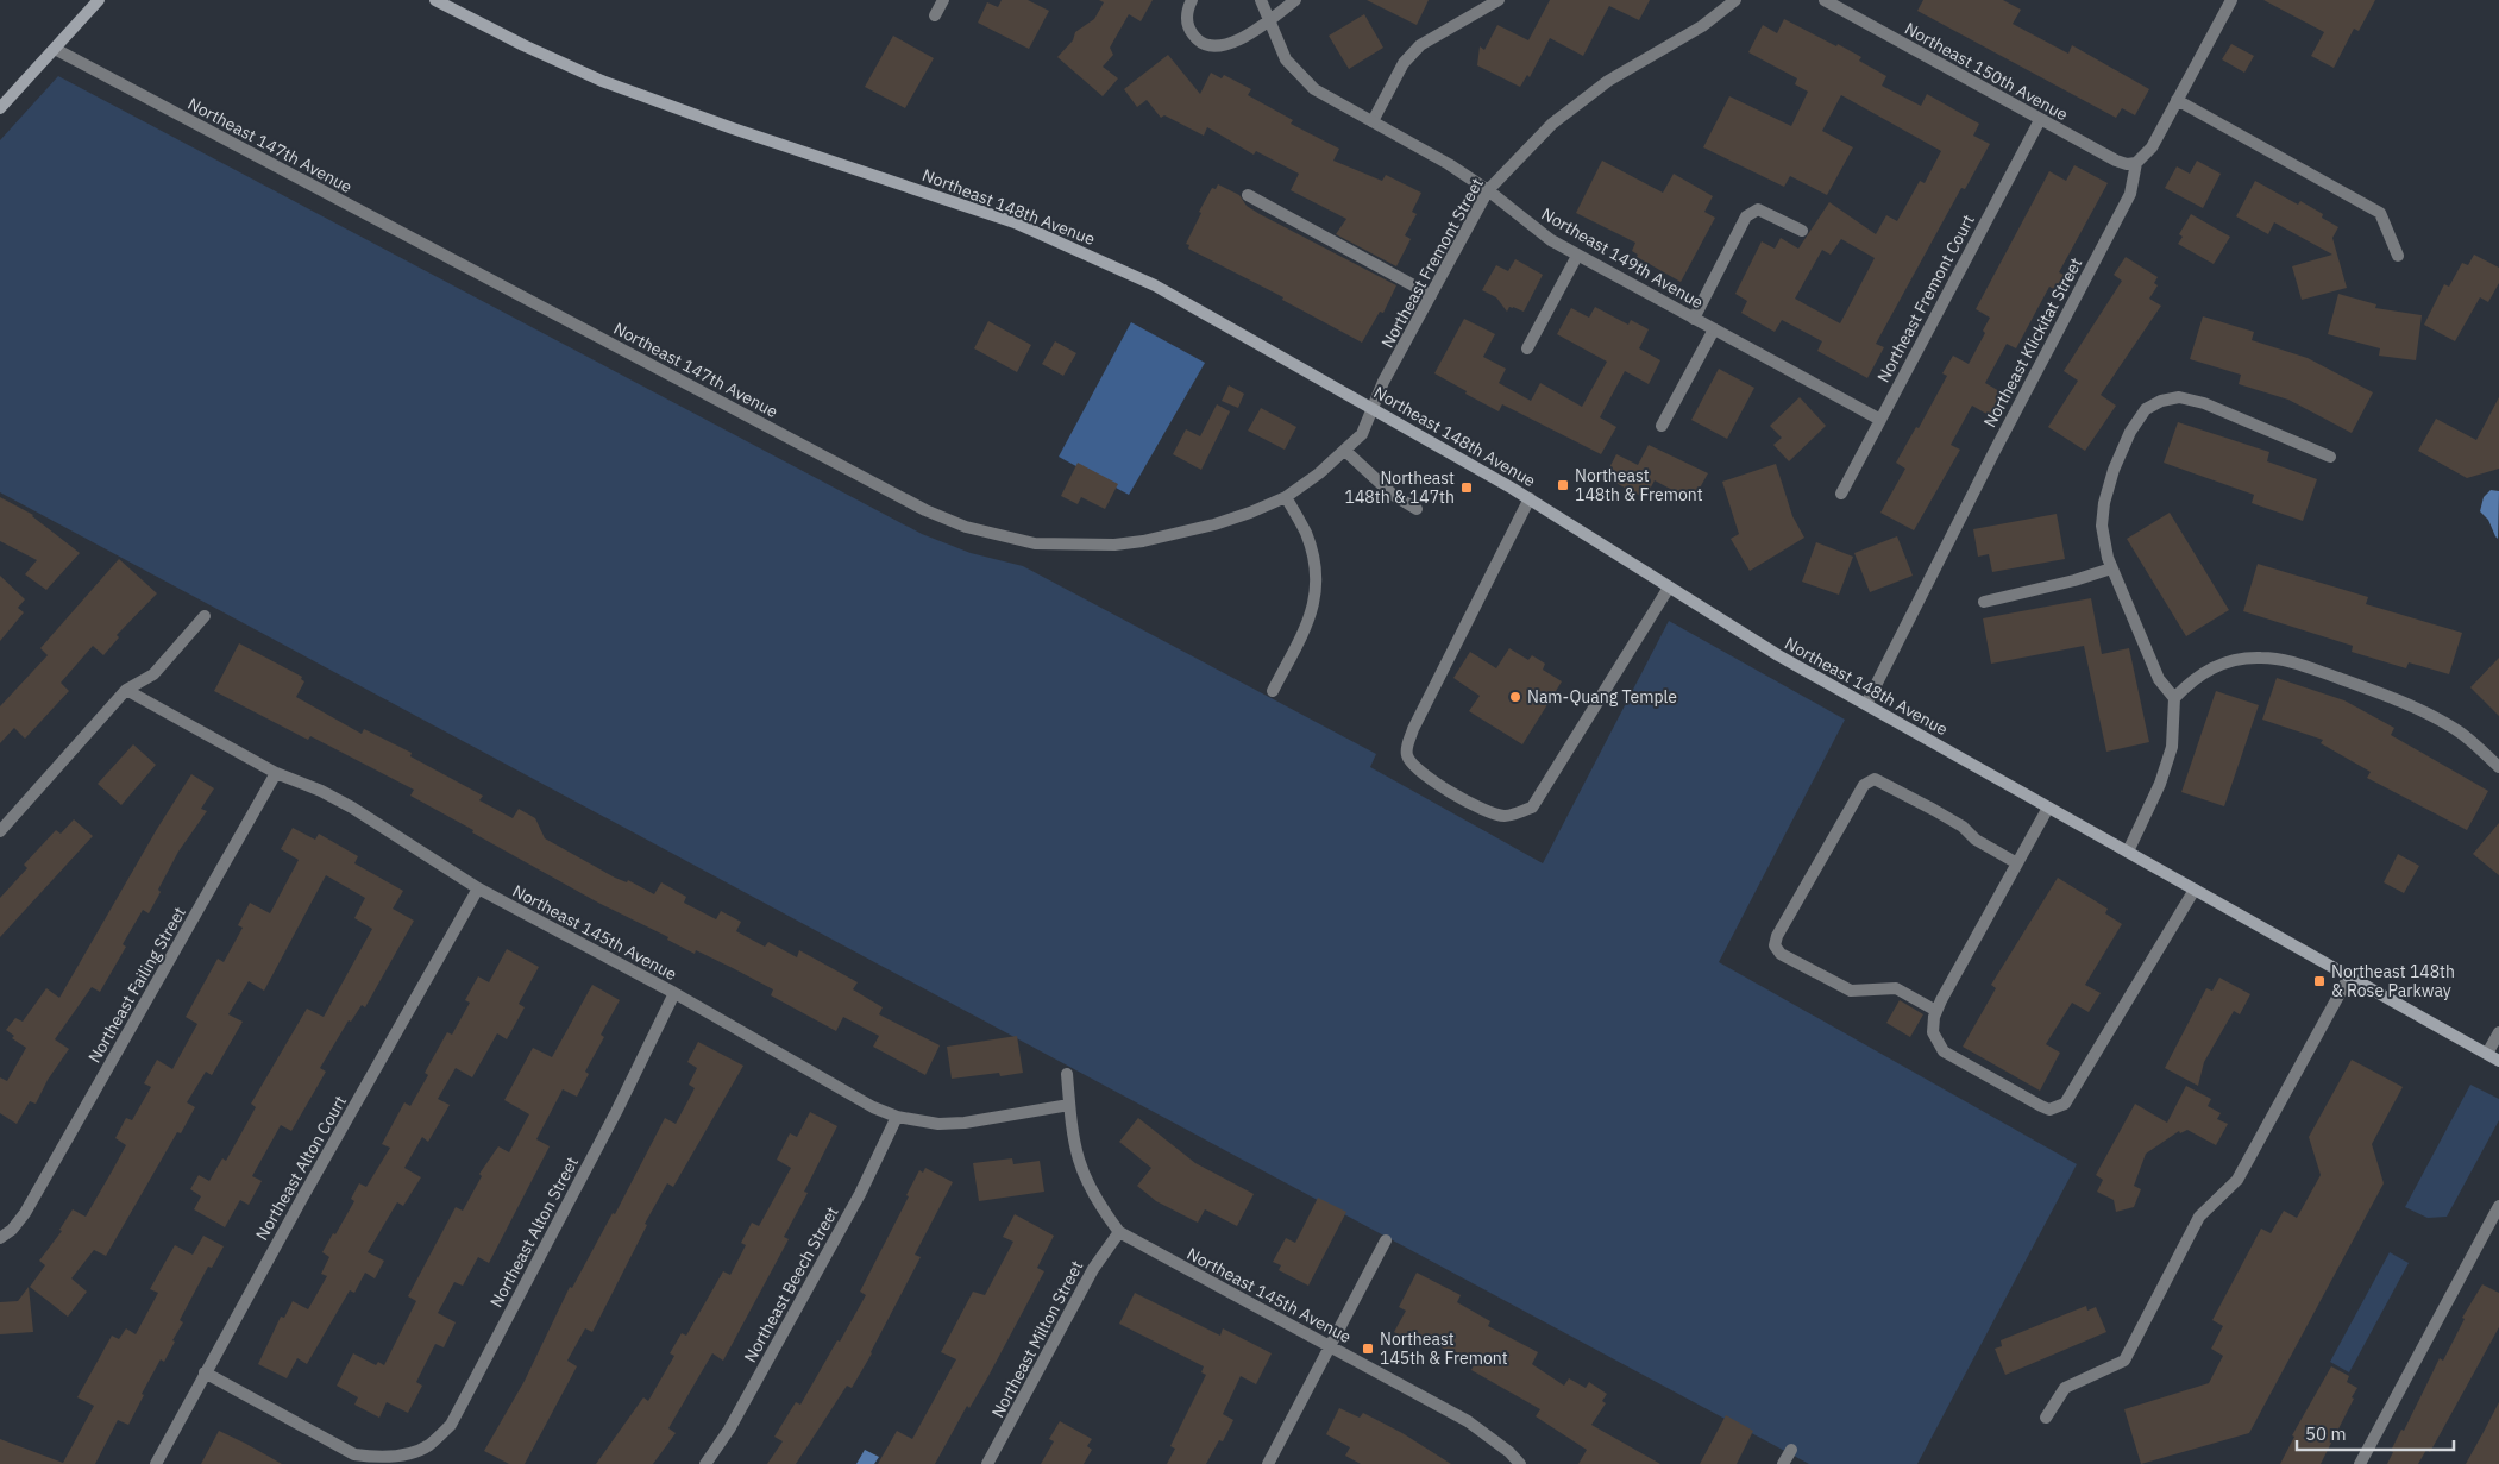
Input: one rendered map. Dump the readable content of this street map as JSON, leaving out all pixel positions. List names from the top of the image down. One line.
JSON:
{"streets":{"main road":["Northeast 148th Avenue"],"street":["Northeast 150th Avenue","Northeast 147th Avenue","Northeast 149th Avenue","Northeast Fremont Street","Northeast Fremont Court","Northeast Klickitat Street","Northeast 145th Avenue","Northeast Failing Street","Northeast Alton Court","Northeast Alton Street","Northeast Beech Street","Northeast Milton Street"]},"crossings":[["Northeast 150th Avenue","Northeast Fremont Court"],["Northeast 150th Avenue","Northeast Klickitat Street"],["Northeast 147th Avenue","Northeast 148th Avenue"],["Northeast 147th Avenue","Northeast Fremont Street"],["Northeast 148th Avenue","Northeast Fremont Street"],["Northeast 148th Avenue","Northeast Klickitat Street"],["Northeast 149th Avenue","Northeast Fremont Street"],["Northeast 149th Avenue","Northeast Fremont Court"],["Northeast 145th Avenue","Northeast Failing Street"],["Northeast 145th Avenue","Northeast Alton Court"],["Northeast 145th Avenue","Northeast Alton Street"],["Northeast 145th Avenue","Northeast Beech Street"],["Northeast 145th Avenue","Northeast Milton Street"],["Northeast Alton Court","Northeast Alton Street"]],"places":{"transit":["Northeast 148th & Fremont","Northeast 148th & 147th","Northeast 148th & Rose Parkway","Northeast 145th & Fremont"],"other":["Nam-Quang Temple"]},"scale_bar":"50 m"}
